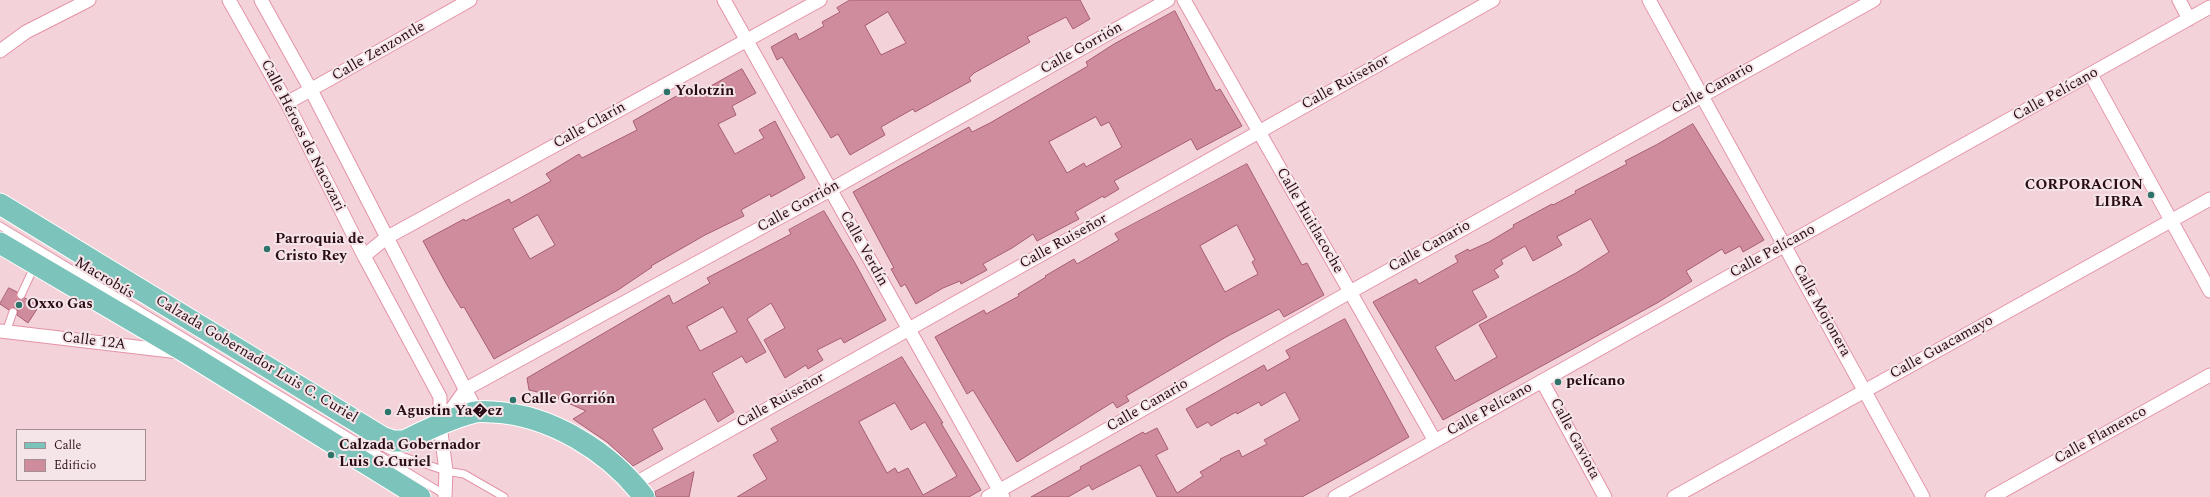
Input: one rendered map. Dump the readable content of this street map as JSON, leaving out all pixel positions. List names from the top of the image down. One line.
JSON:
{"streets":{"main road":["Calzada Gobernador Luis C. Curiel"],"street":["Calle Gorrión","Calle Zenzontle","Calle Ruiseñor","Calle Canario","Calle Pelícano","Calle Clarín","Calle Héroes de Nacozari","Calle Huitlacoche","Calle Verdín","Calle Mojonera","Calle 12A","Calle Guacamayo","Calle Flamenco","Calle Gaviota"],"lane":["Macrobús"]},"crossings":[["Calle Gorrión","Calle Héroes de Nacozari"],["Calle Gorrión","Calle Verdín"],["Calle Gorrión","Calzada Gobernador Luis C. Curiel"],["Calle Zenzontle","Calle Héroes de Nacozari"],["Calle Ruiseñor","Calle Huitlacoche"],["Calle Ruiseñor","Calle Verdín"],["Calle Ruiseñor","Calzada Gobernador Luis C. Curiel"],["Calle Canario","Calle Huitlacoche"],["Calle Canario","Calle Verdín"],["Calle Canario","Calle Mojonera"],["Calle Pelícano","Calle Huitlacoche"],["Calle Pelícano","Calle Mojonera"],["Calle Pelícano","Calle Gaviota"],["Calle Clarín","Calle Héroes de Nacozari"],["Calle Clarín","Calle Verdín"],["Calle Héroes de Nacozari","Macrobús"],["Calle Héroes de Nacozari","Calzada Gobernador Luis C. Curiel"],["Calle Mojonera","Calle Guacamayo"],["Calle 12A","Calzada Gobernador Luis C. Curiel"]],"places":["Yolotzin","CORPORACION LIBRA","Parroquia de Cristo Rey","Oxxo Gas","pelícano","Calle Gorrión","Agustin Ya�ez","Calzada Gobernador Luis G.Curiel"],"legend":["Calle","Edificio"]}
